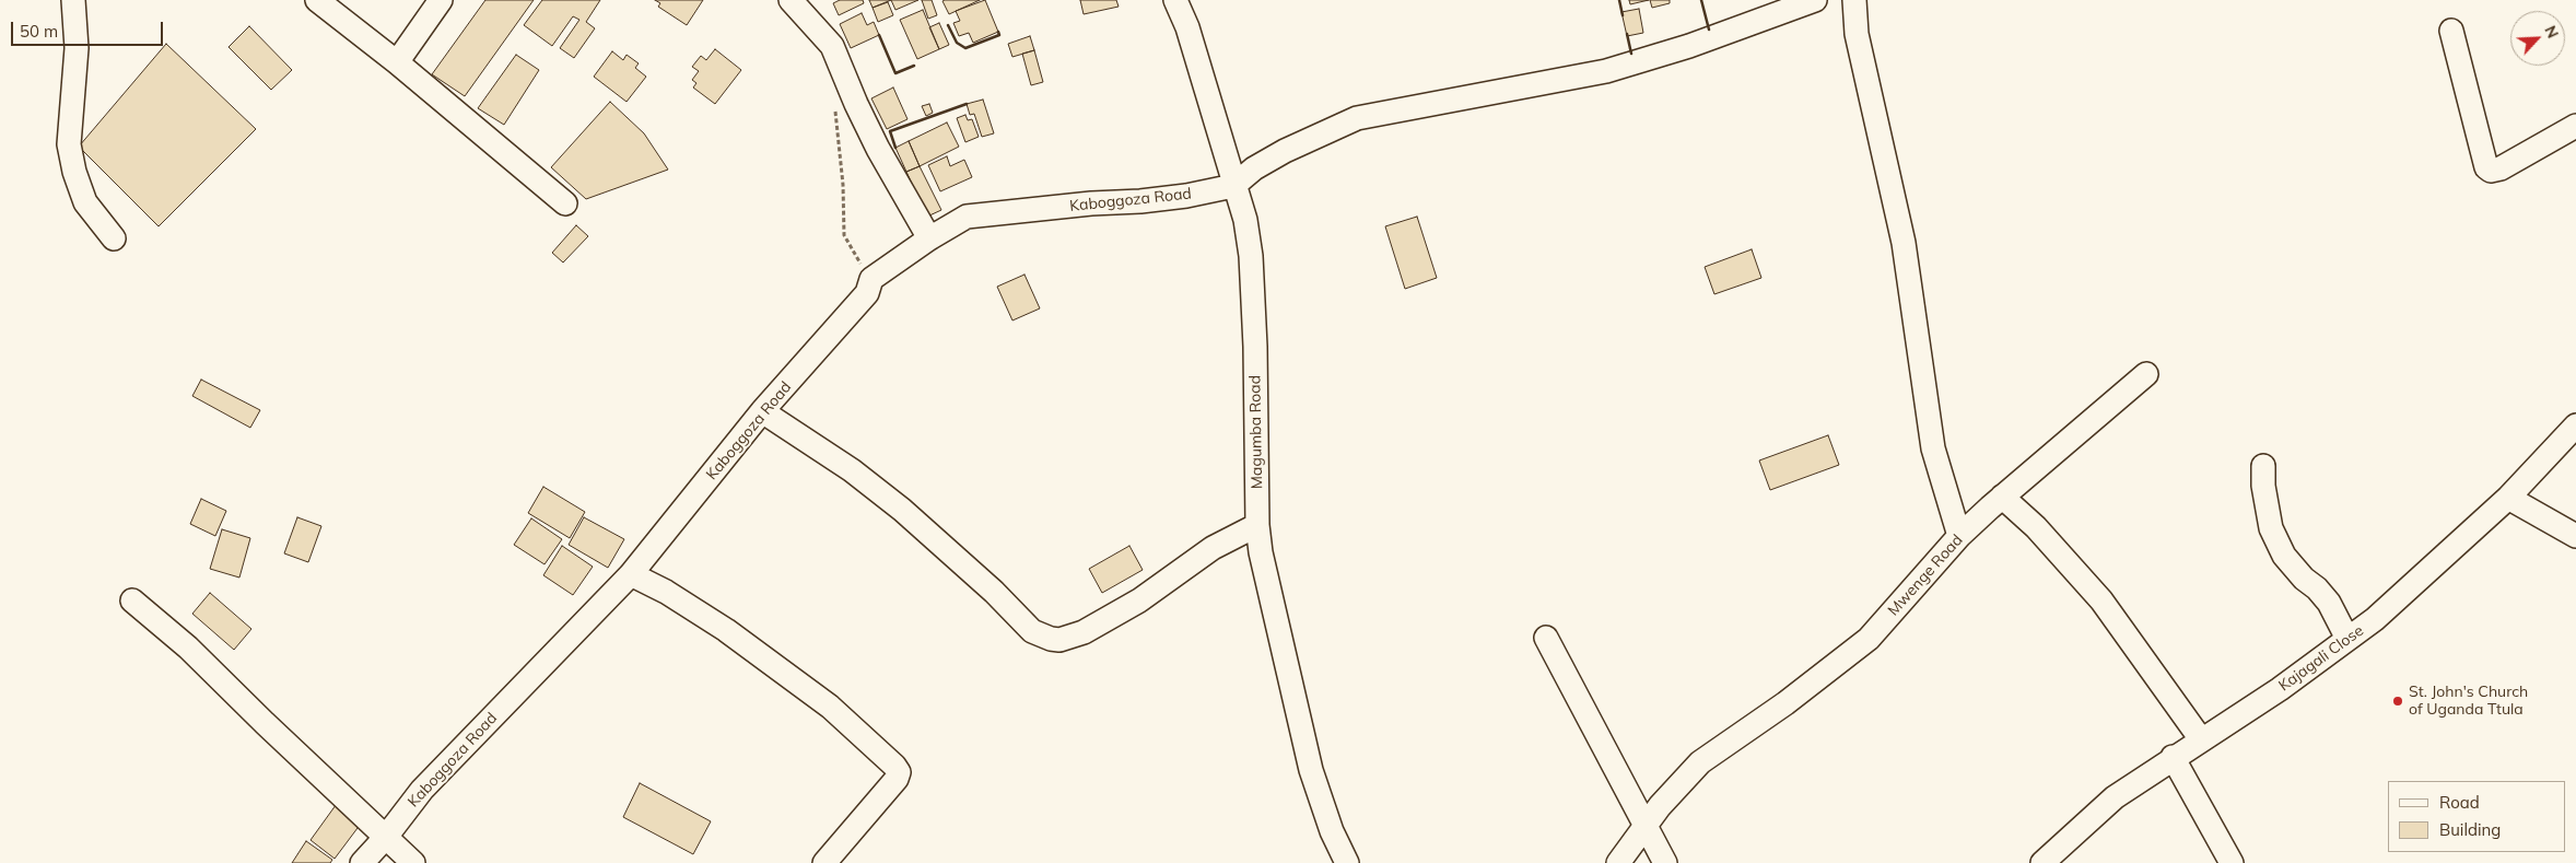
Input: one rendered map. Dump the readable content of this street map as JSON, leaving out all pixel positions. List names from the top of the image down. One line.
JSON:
{"streets":{"street":["Kaboggoza Road","Magumba Road","Mwenge Road","Kajagali Close"]},"crossings":[["Kaboggoza Road","Magumba Road"]],"places":["St. John's Church of Uganda Ttula"],"legend":["Road","Building"],"scale_bar":"50 m","north":"top right"}
